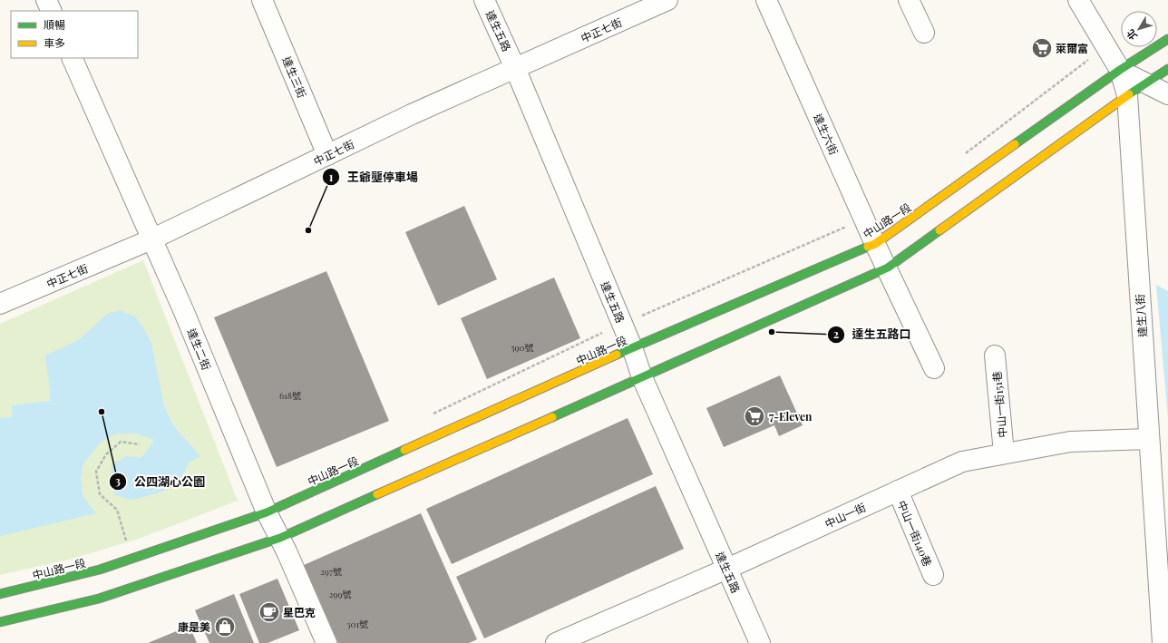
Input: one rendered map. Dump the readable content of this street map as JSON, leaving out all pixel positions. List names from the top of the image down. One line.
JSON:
{"streets":{"street":["中正七街","達生五路","達生三街","達生六街","中山路一段","達生八街","達生二街","中山一街151巷","中山一街","中山一街140巷"]},"crossings":[["中正七街","達生五路"],["中正七街","達生三街"],["中正七街","達生二街"],["達生五路","中山路一段"],["達生五路","中山一街"],["達生六街","中山路一段"],["中山路一段","達生八街"],["中山路一段","達生二街"],["達生八街","中山一街"],["中山一街151巷","中山一街"],["中山一街","中山一街140巷"]],"places":{"supermarket":["萊爾富","7-Eleven"],"other":["王爺壟停車場","達生五路口","公四湖心公園"],"cafe":["星巴克"],"shop":["康是美"]},"house_numbers":["590號","618號","297號","299號","301號"],"legend":["順暢","車多"],"north":"bottom left"}
